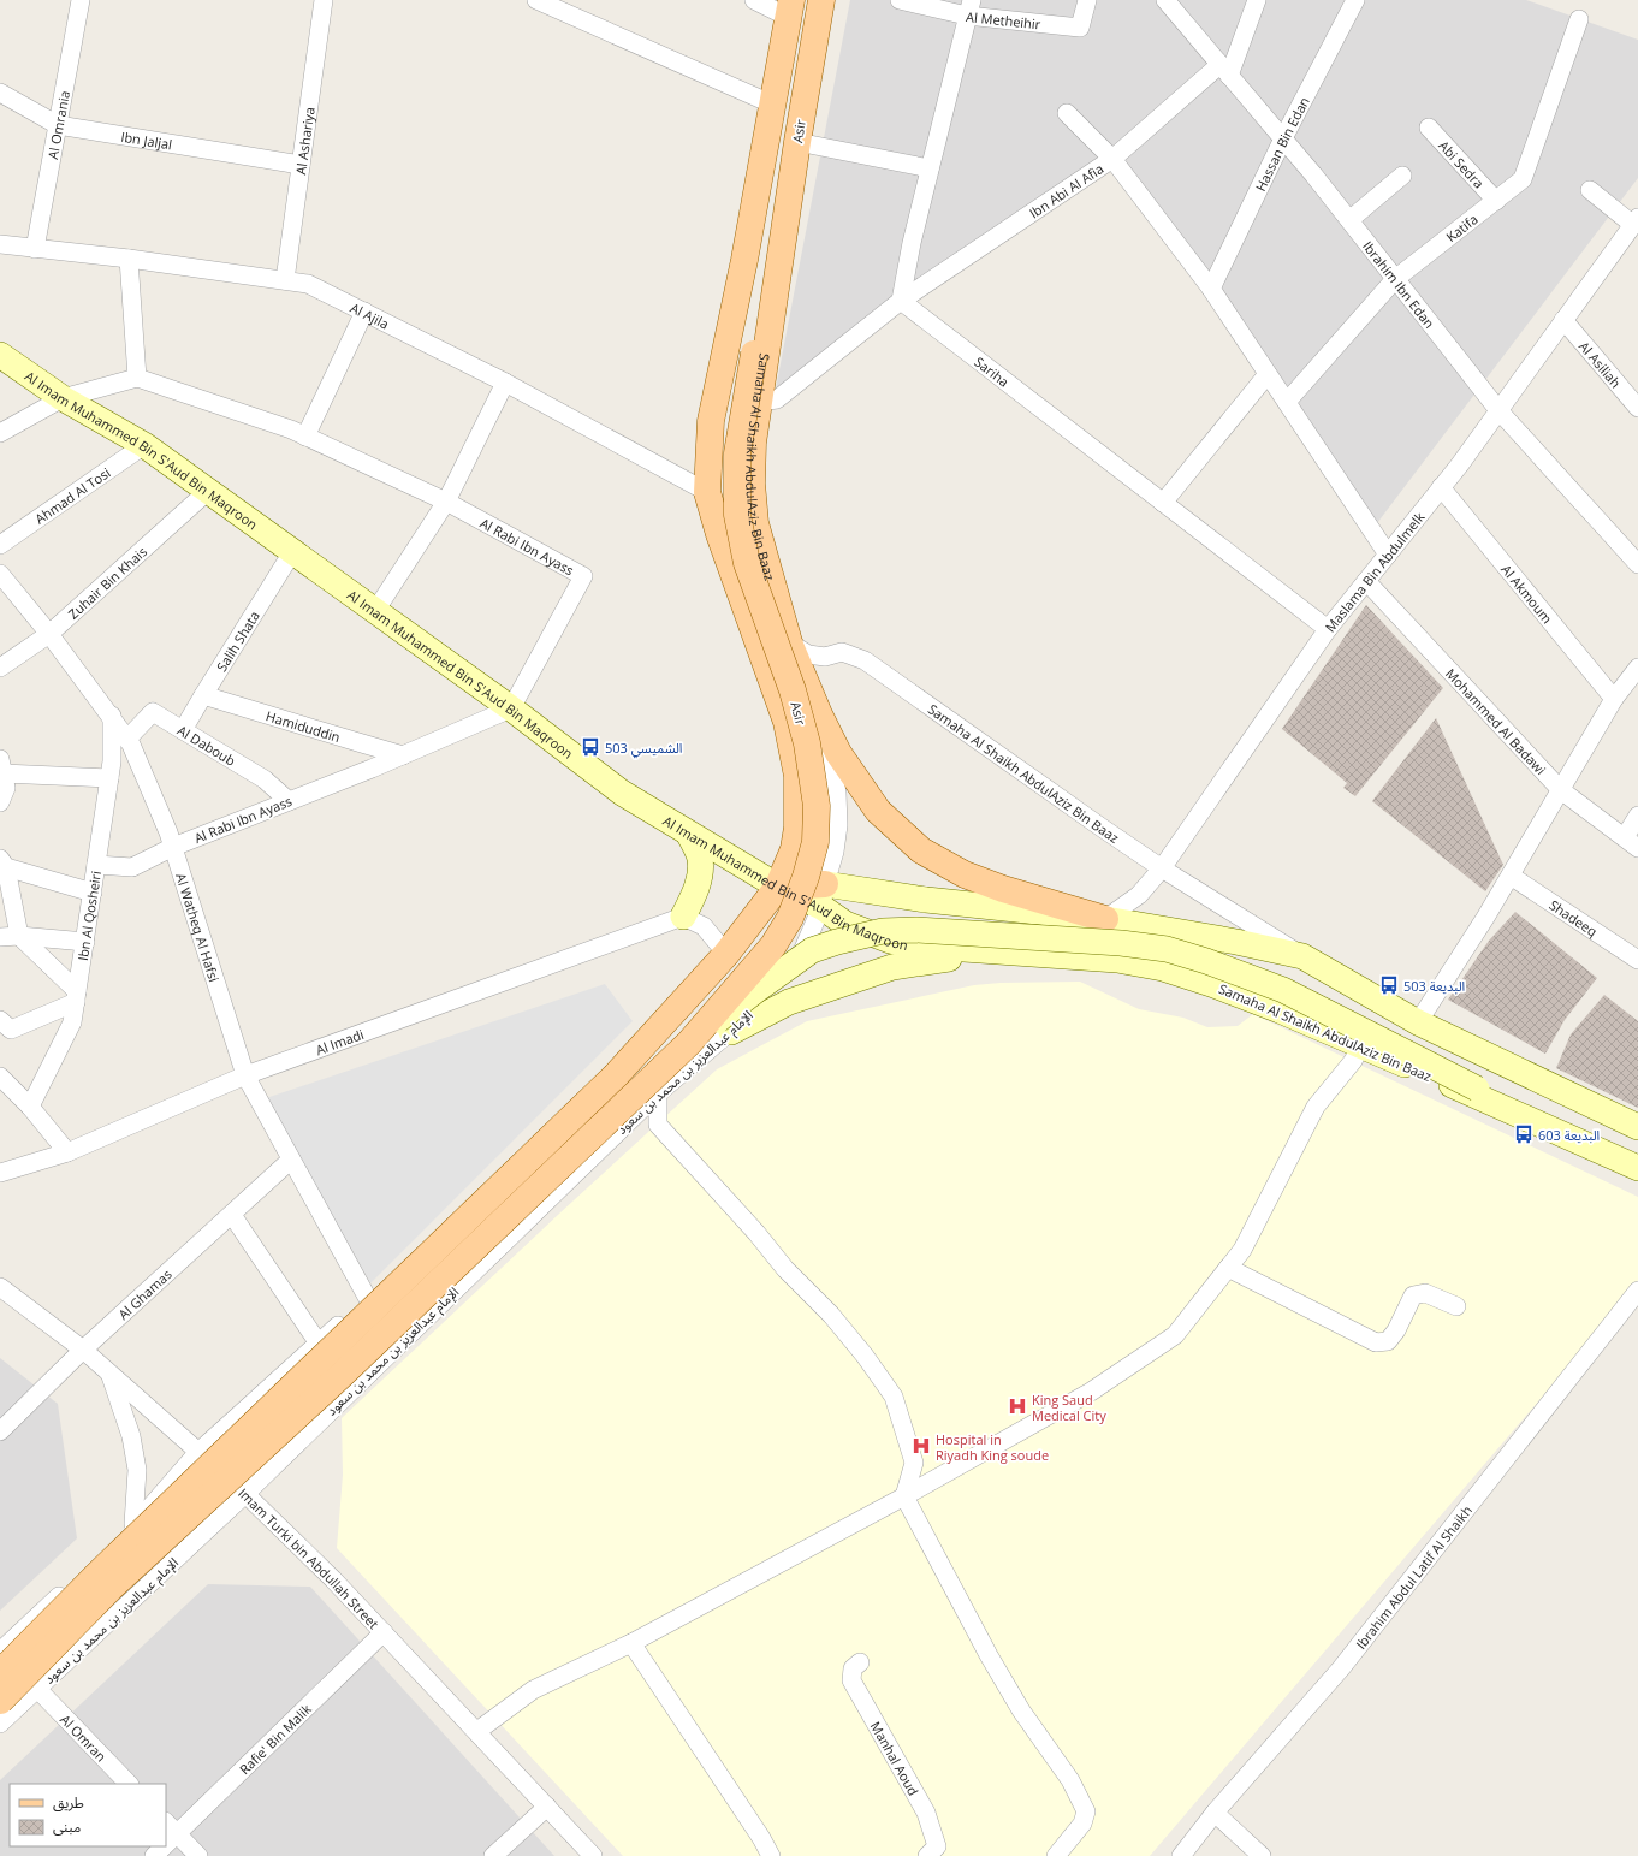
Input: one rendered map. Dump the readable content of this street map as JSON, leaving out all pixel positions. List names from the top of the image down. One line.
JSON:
{"streets":{"main road":["Asir","Samaha Al Shaikh AbdulAziz Bin Baaz","الإمام عبدالعزيز بن محمد بن سعود"],"street":["Al Metheihir","Al Omrania","Ibn Jaljal","Al Ashariya","Hassan Bin Edan","Abi Sedra","Ibn Abi Al Afia","Katifa","Ibrahim Ibn Edan","Al Ajila","Al Asiliah","Sariha","Al Imam Muhammed Bin S'Aud Bin Maqroon","Ahmad Al Tosi","Al Rabi Ibn Ayass","Maslama Bin Abdulmelk","Zuhair Bin Khais","Al Akmoum","Salih Shata","Mohammed Al Badawi","Hamiduddin","Al Daboub","Ibn Al Qosheiri","Shadeeq","Al Watheq Al Hafsi","Al Imadi","Al Ghamas","Imam Turki bin Abdullah Street","Ibrahim Abdul Latif Al Shaikh","Al Omran","Rafie' Bin Malik","Manhal Aoud"]},"crossings":[["Al Omrania","Ibn Jaljal"],["Al Omrania","Al Ajila"],["Asir","Al Imam Muhammed Bin S'Aud Bin Maqroon"],["Asir","Samaha Al Shaikh AbdulAziz Bin Baaz"],["Asir","الإمام عبدالعزيز بن محمد بن سعود"],["Ibn Jaljal","Al Ashariya"],["Al Ashariya","Al Ajila"],["Hassan Bin Edan","Ibrahim Ibn Edan"],["Abi Sedra","Katifa"],["Ibn Abi Al Afia","Ibrahim Ibn Edan"],["Ibn Abi Al Afia","Sariha"],["Ibn Abi Al Afia","Samaha Al Shaikh AbdulAziz Bin Baaz"],["Katifa","Ibrahim Ibn Edan"],["Ibrahim Ibn Edan","Maslama Bin Abdulmelk"],["Al Asiliah","Maslama Bin Abdulmelk"],["Sariha","Maslama Bin Abdulmelk"],["Al Imam Muhammed Bin S'Aud Bin Maqroon","Samaha Al Shaikh AbdulAziz Bin Baaz"],["Al Imam Muhammed Bin S'Aud Bin Maqroon","Ahmad Al Tosi"],["Al Imam Muhammed Bin S'Aud Bin Maqroon","Al Rabi Ibn Ayass"],["Al Imam Muhammed Bin S'Aud Bin Maqroon","Zuhair Bin Khais"],["Al Imam Muhammed Bin S'Aud Bin Maqroon","Salih Shata"],["Samaha Al Shaikh AbdulAziz Bin Baaz","Maslama Bin Abdulmelk"],["Al Rabi Ibn Ayass","Hamiduddin"],["Al Rabi Ibn Ayass","Al Daboub"],["Al Rabi Ibn Ayass","Ibn Al Qosheiri"],["Al Rabi Ibn Ayass","Al Watheq Al Hafsi"],["Maslama Bin Abdulmelk","Al Akmoum"],["Maslama Bin Abdulmelk","Mohammed Al Badawi"],["Zuhair Bin Khais","Al Watheq Al Hafsi"],["Salih Shata","Hamiduddin"],["Salih Shata","Al Daboub"],["Al Daboub","Al Watheq Al Hafsi"],["Ibn Al Qosheiri","Al Watheq Al Hafsi"],["Al Watheq Al Hafsi","Al Imadi"],["Al Watheq Al Hafsi","Al Ghamas"],["الإمام عبدالعزيز بن محمد بن سعود","Imam Turki bin Abdullah Street"],["الإمام عبدالعزيز بن محمد بن سعود","Al Omran"],["Al Ghamas","Imam Turki bin Abdullah Street"],["Imam Turki bin Abdullah Street","Rafie' Bin Malik"]],"places":{"bus stop":["الشميسي 503","البديعة 503","البديعة 603"],"hospital":["King Saud Medical City","Hospital in Riyadh King soude"]},"legend":["طريق","مبنى"]}
